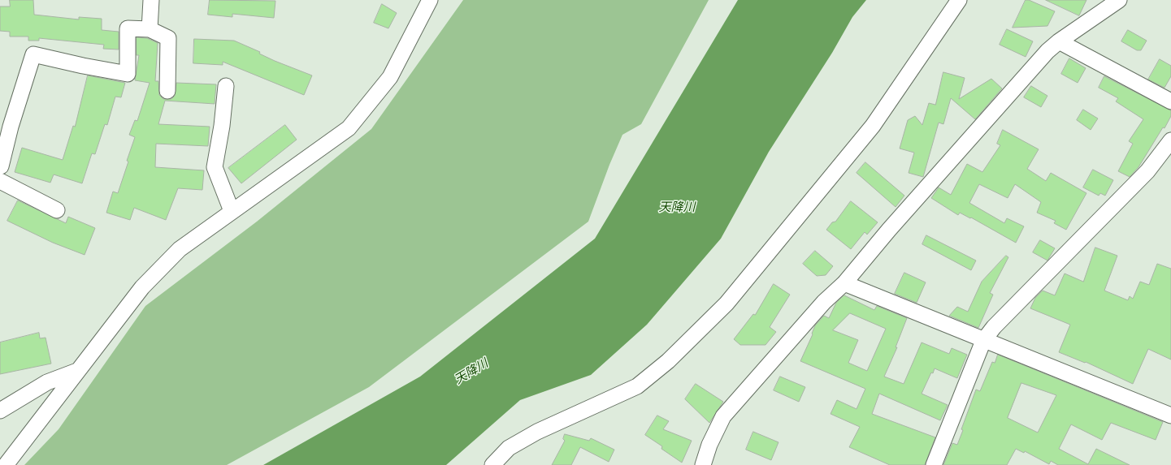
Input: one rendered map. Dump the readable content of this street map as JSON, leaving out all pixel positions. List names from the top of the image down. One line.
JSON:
{"water":["天降川"]}
